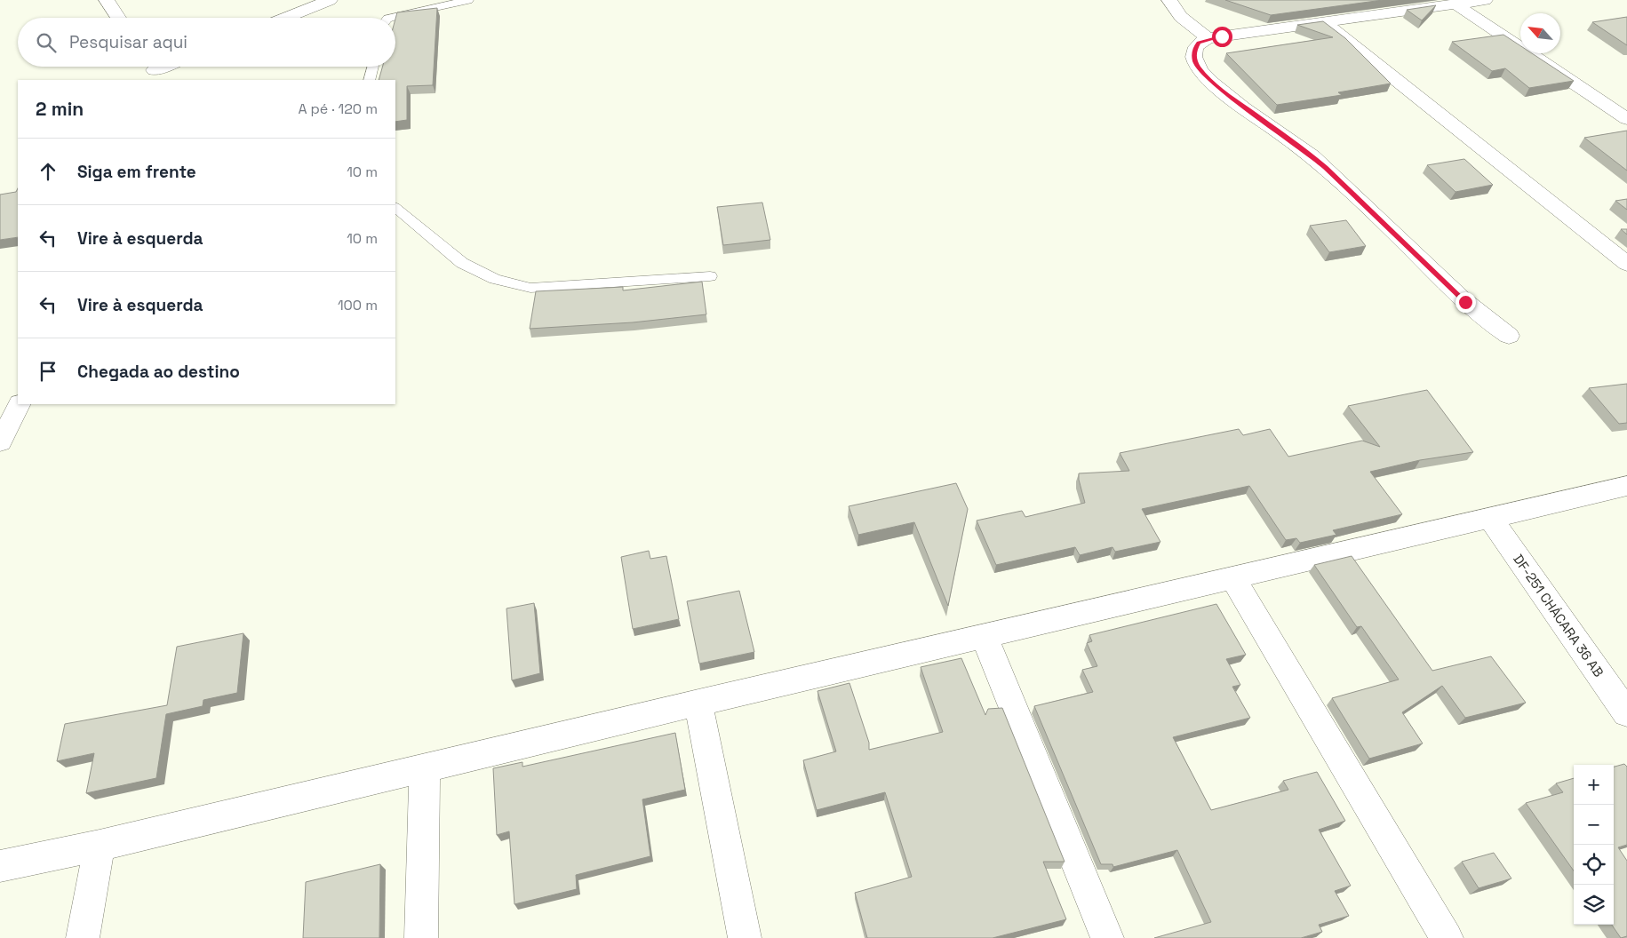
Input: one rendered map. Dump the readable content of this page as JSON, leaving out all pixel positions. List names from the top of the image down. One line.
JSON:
{"streets":{"street":["DF-251 CHÁCARA 36 AB"]},"north":"top left","page":{"search":"Pesquisar aqui","heading":["2 min","A pé · 120 m"],"list":[["Siga em frente","10 m"],["Vire à esquerda","10 m"],["Vire à esquerda","100 m"],"Chegada ao destino"],"map_buttons":["+","−"]}}
